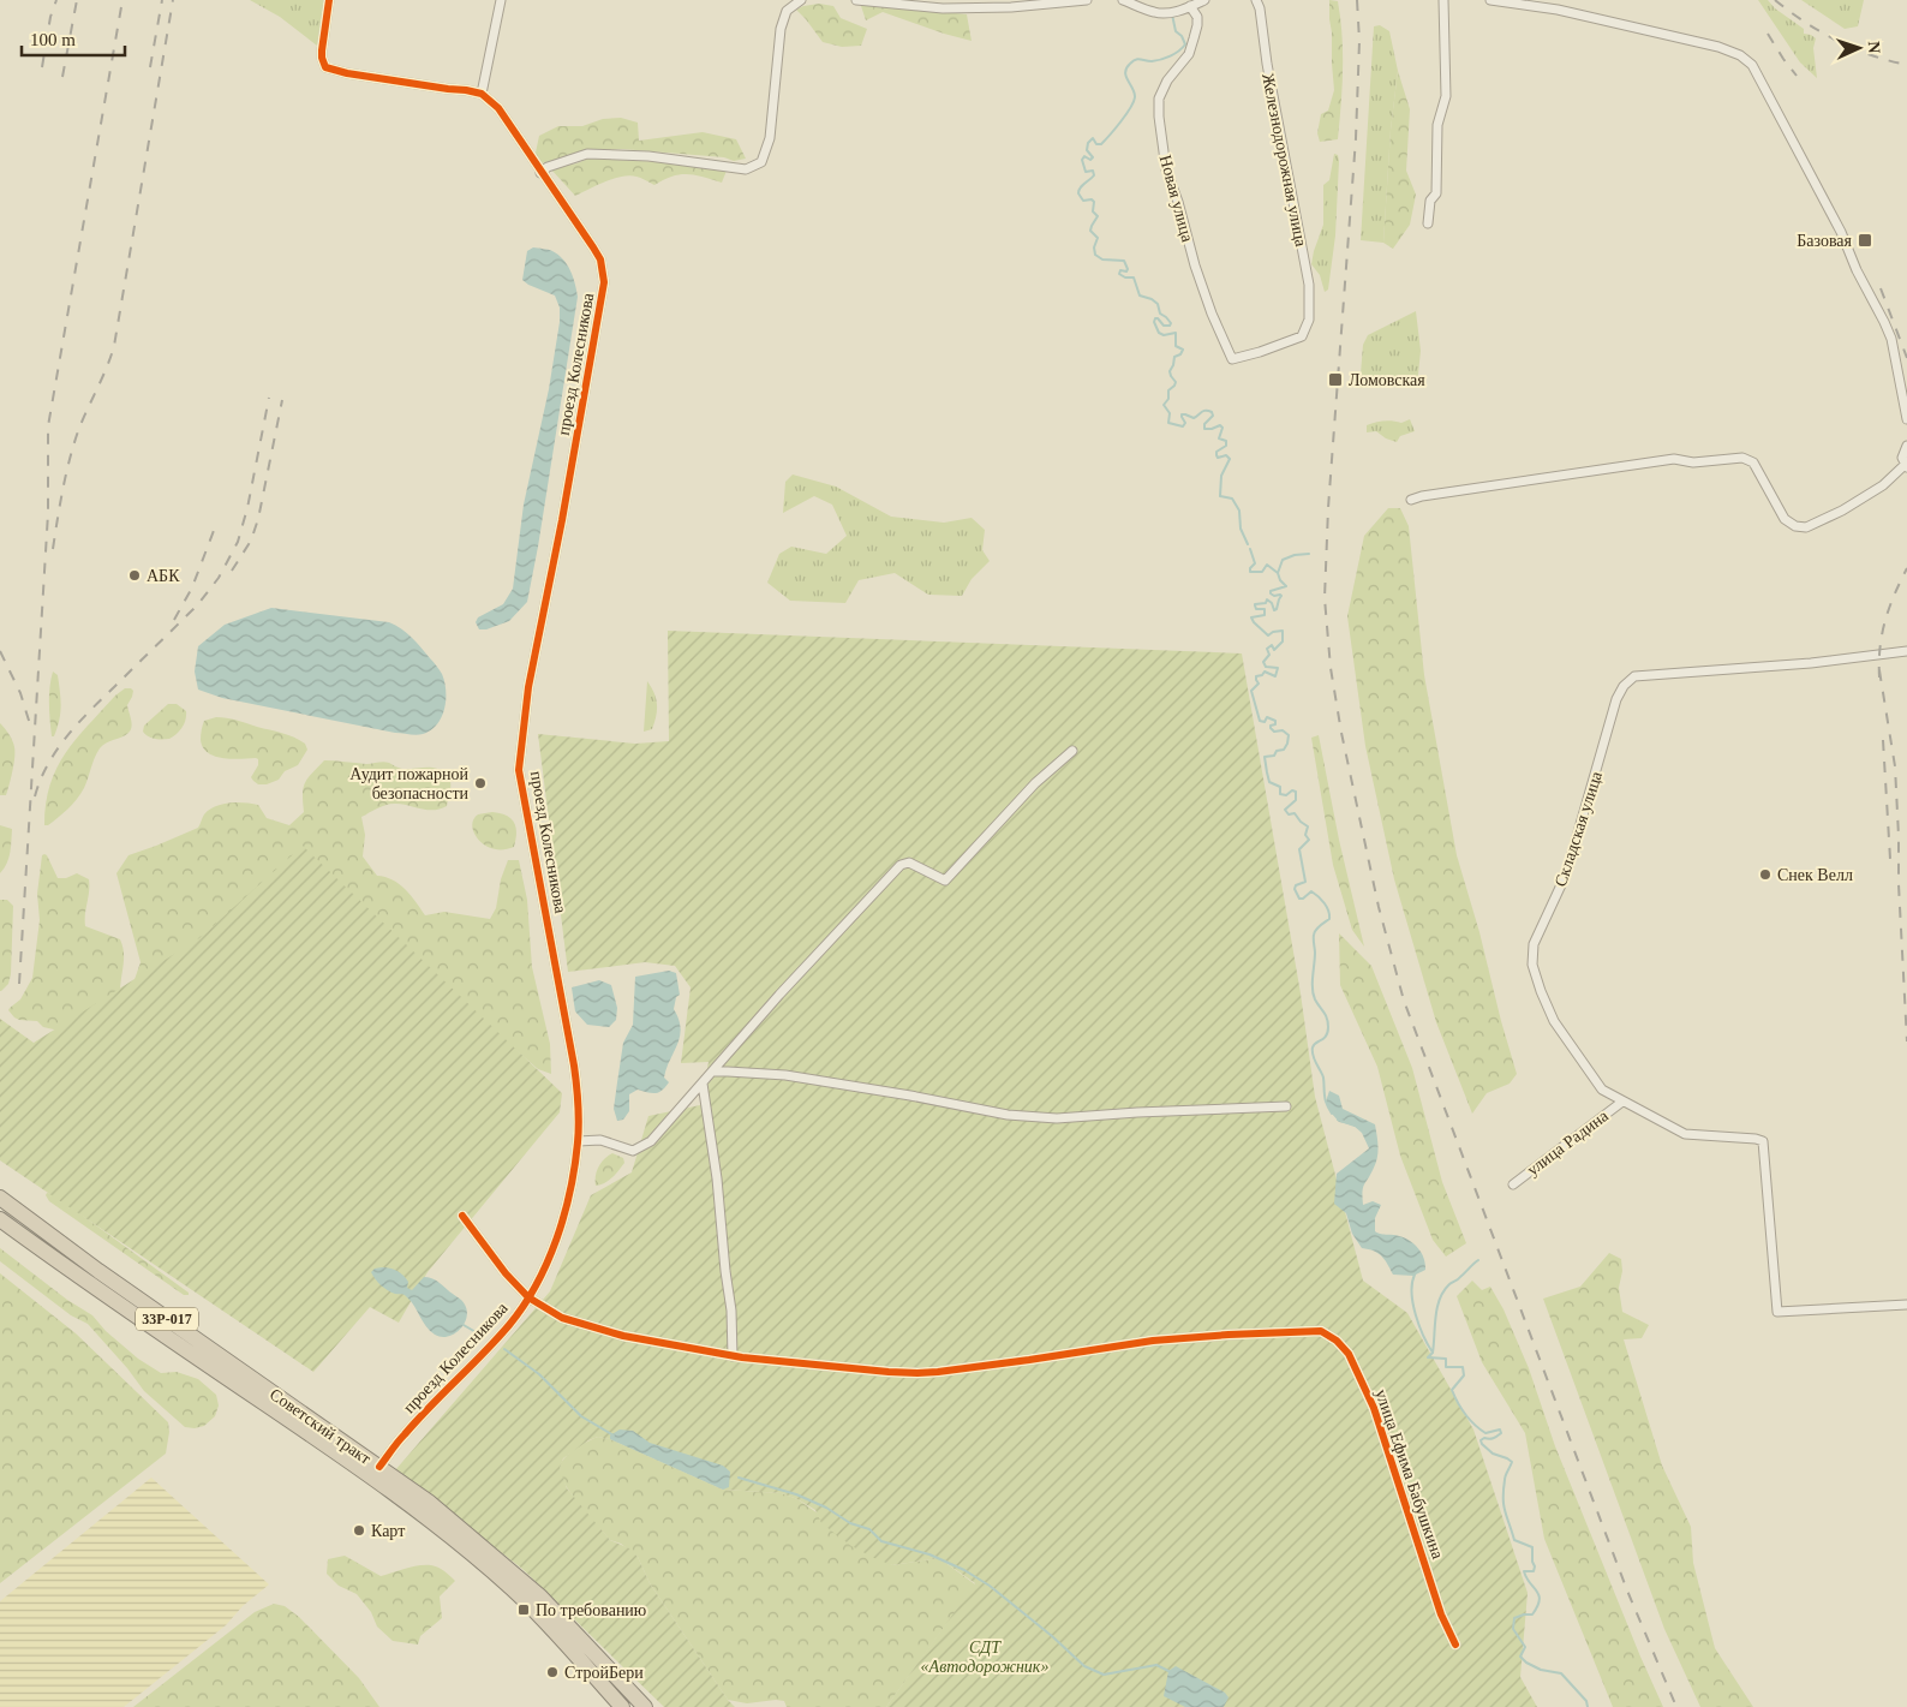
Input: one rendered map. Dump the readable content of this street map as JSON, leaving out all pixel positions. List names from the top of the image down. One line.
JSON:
{"streets":{"highway":["33Р-017","Советский тракт"],"street":["Железнодорожная улица","Новая улица","проезд Колесникова","Складская улица","улица Радина","улица Ефима Бабушкина"]},"crossings":[["Железнодорожная улица","Новая улица"],["проезд Колесникова","Советский тракт"],["Складская улица","улица Радина"]],"parks":["СДТ «Автодорожник»"],"places":{"transit":["Базовая","Ломовская","По требованию"],"other":["АБК","Аудит пожарной безопасности","Снек Велл","Карт","СтройБери"]},"scale_bar":"100 m","north":"right"}
